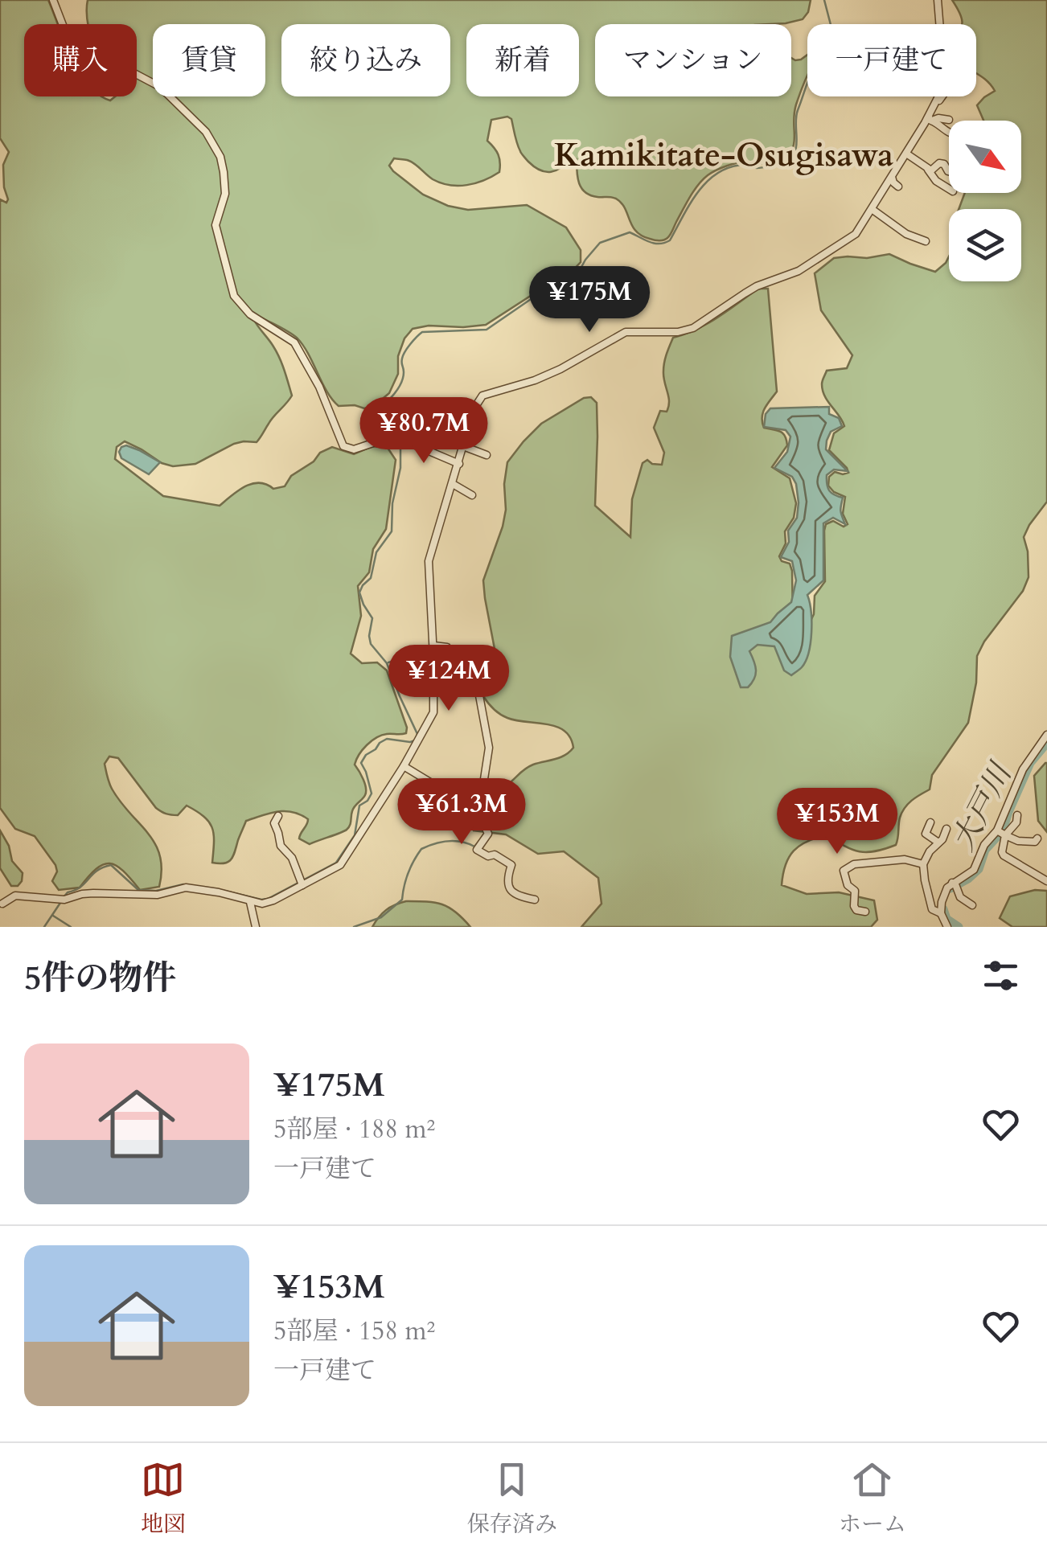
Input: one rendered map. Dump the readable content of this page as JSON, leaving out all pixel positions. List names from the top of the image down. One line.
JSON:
{"districts":["Kamikitate-Osugisawa"],"water":["大戸川"],"north":"bottom right","page":{"chip":["購入","賃貸","絞り込み","新着","マンション","一戸建て"],"price":["¥175M","¥80.7M","¥124M","¥61.3M","¥153M"],"heading":"5件の物件","list":[{"name":"¥175M","note":"5部屋 · 188 m² · 一戸建て"},{"name":"¥153M","note":"5部屋 · 158 m² · 一戸建て"}],"tabs":["地図","保存済み","ホーム"]}}
